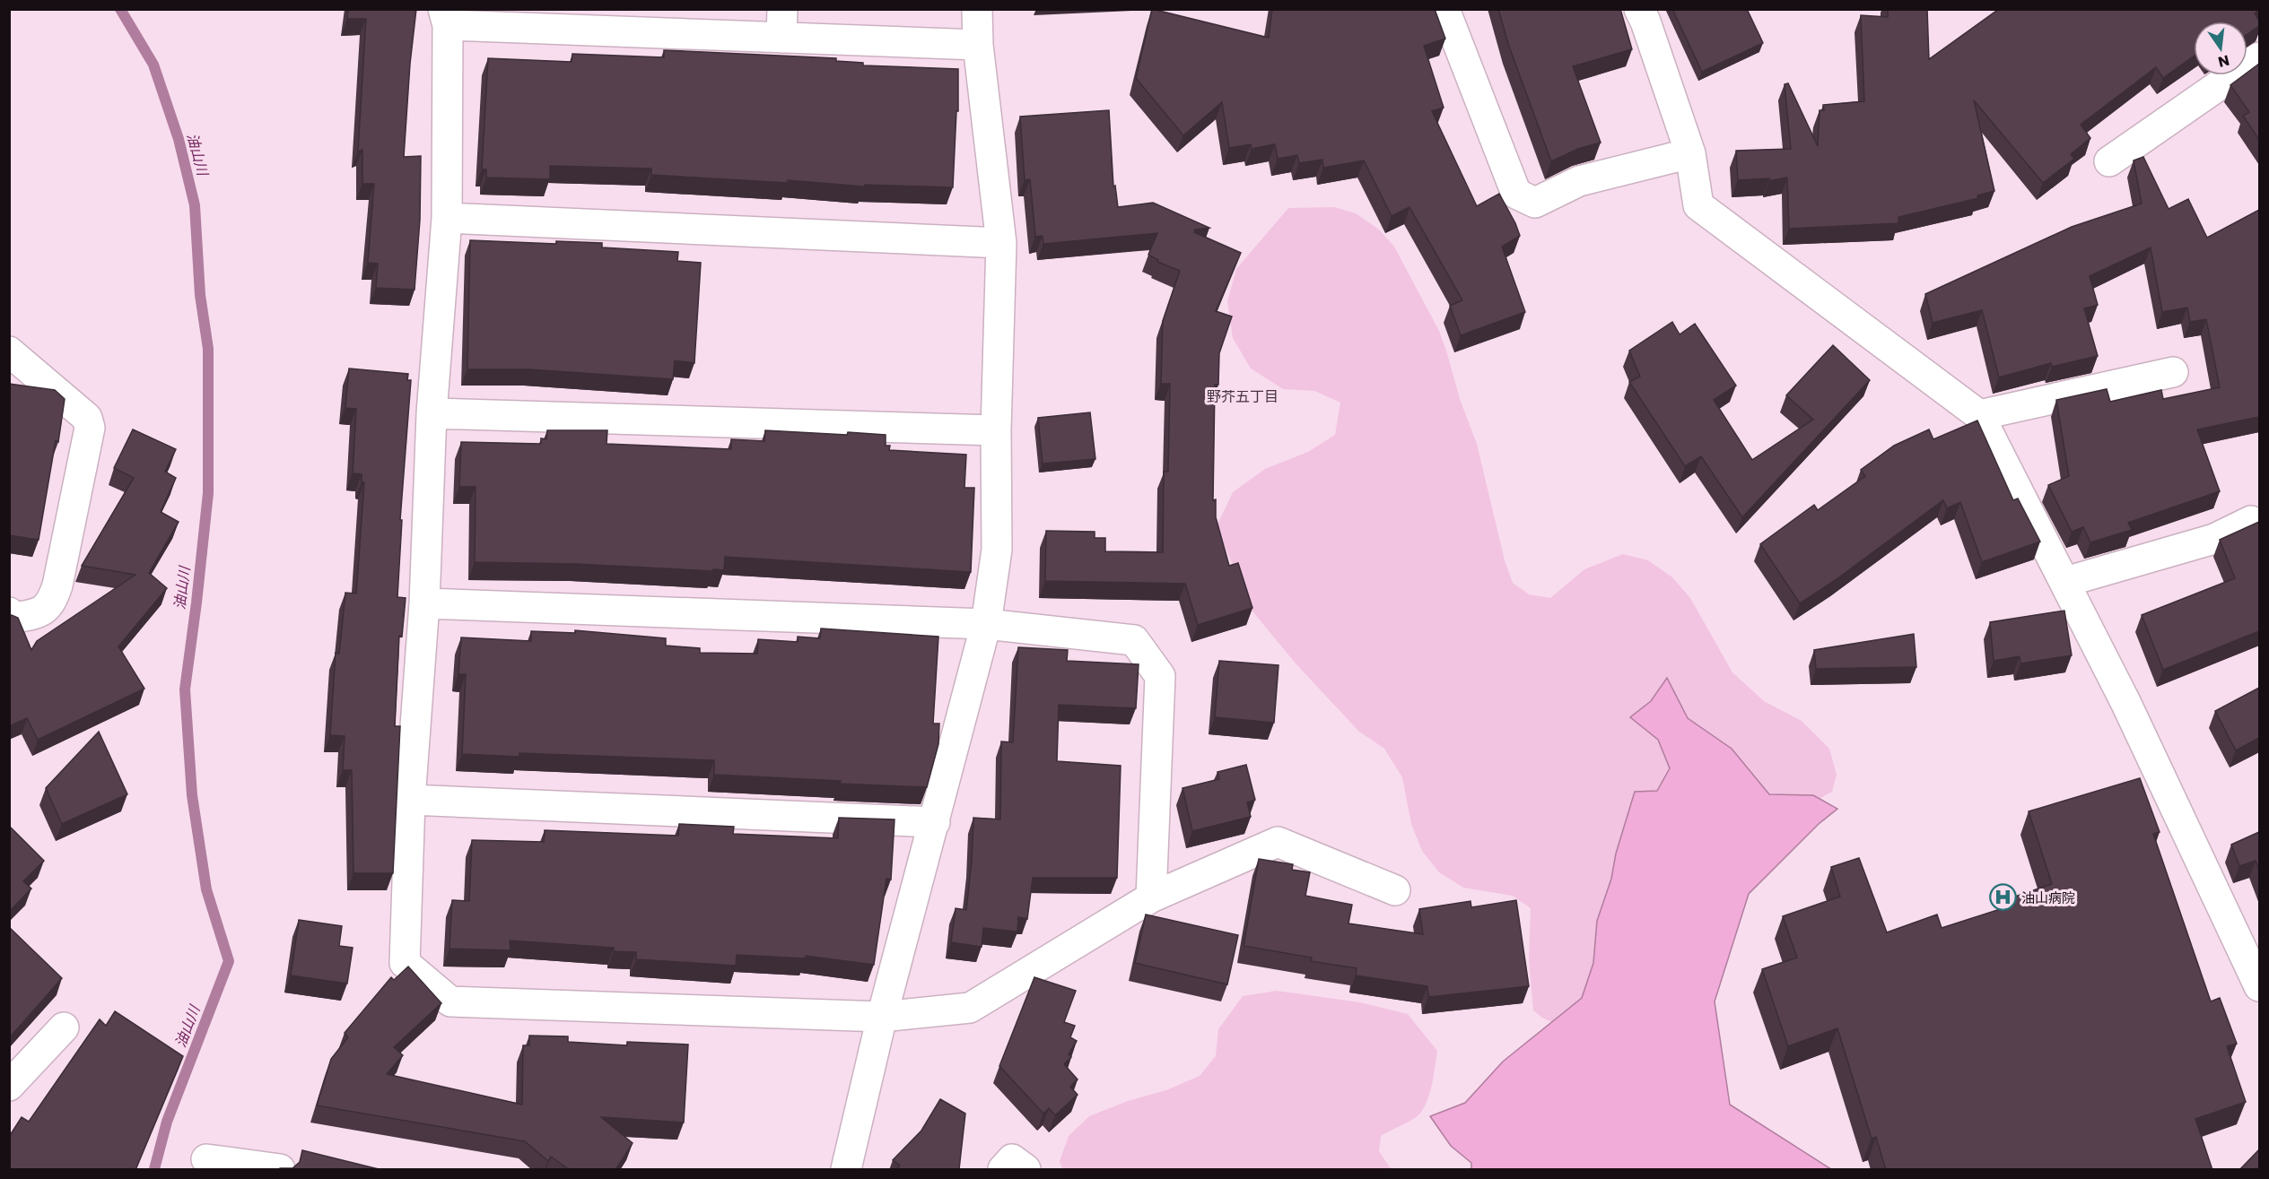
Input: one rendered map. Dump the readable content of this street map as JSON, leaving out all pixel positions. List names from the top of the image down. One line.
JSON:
{"districts":["野芥五丁目"],"water":["油山川"],"places":{"hospital":["油山病院"]},"north":"bottom"}
